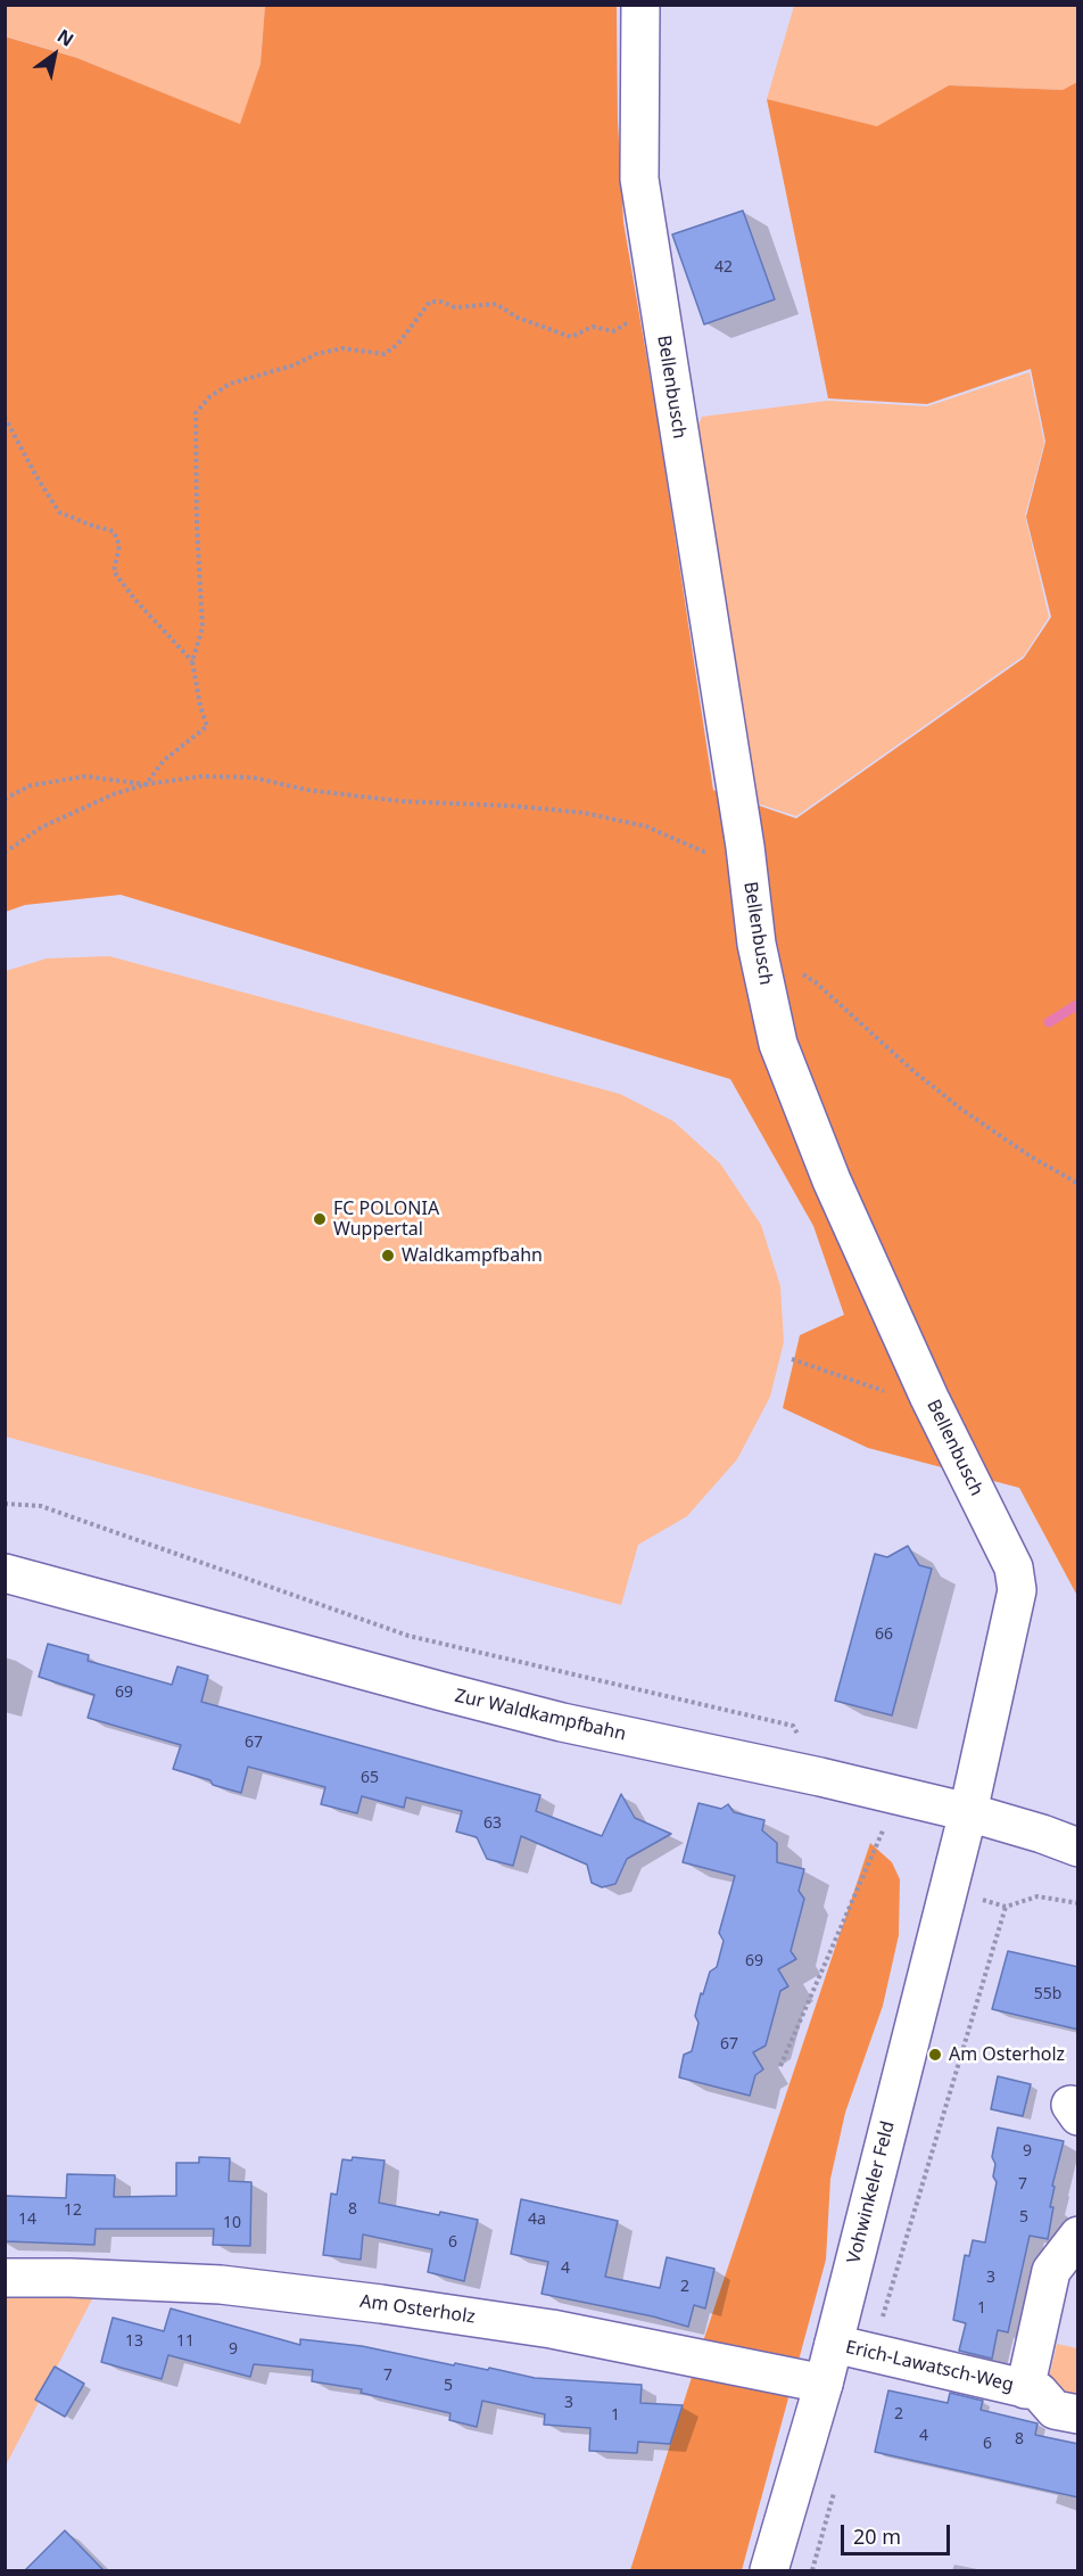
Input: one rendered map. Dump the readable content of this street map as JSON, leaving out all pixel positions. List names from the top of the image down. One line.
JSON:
{"streets":{"street":["Bellenbusch","Zur Waldkampfbahn","Vohwinkeler Feld","Am Osterholz","Erich-Lawatsch-Weg"]},"crossings":[["Bellenbusch","Zur Waldkampfbahn"],["Bellenbusch","Vohwinkeler Feld"],["Zur Waldkampfbahn","Vohwinkeler Feld"],["Vohwinkeler Feld","Am Osterholz"],["Vohwinkeler Feld","Erich-Lawatsch-Weg"]],"places":["FC POLONIA Wuppertal","Waldkampfbahn","Am Osterholz"],"house_numbers":["42","66","69","67","65","63","69","55b","67","9","7","8","12","5","14","4a","10","6","4","3","2","1","13","11","9","7","5","3","2","1","4","8","6"],"scale_bar":"20 m","north":"top right"}
